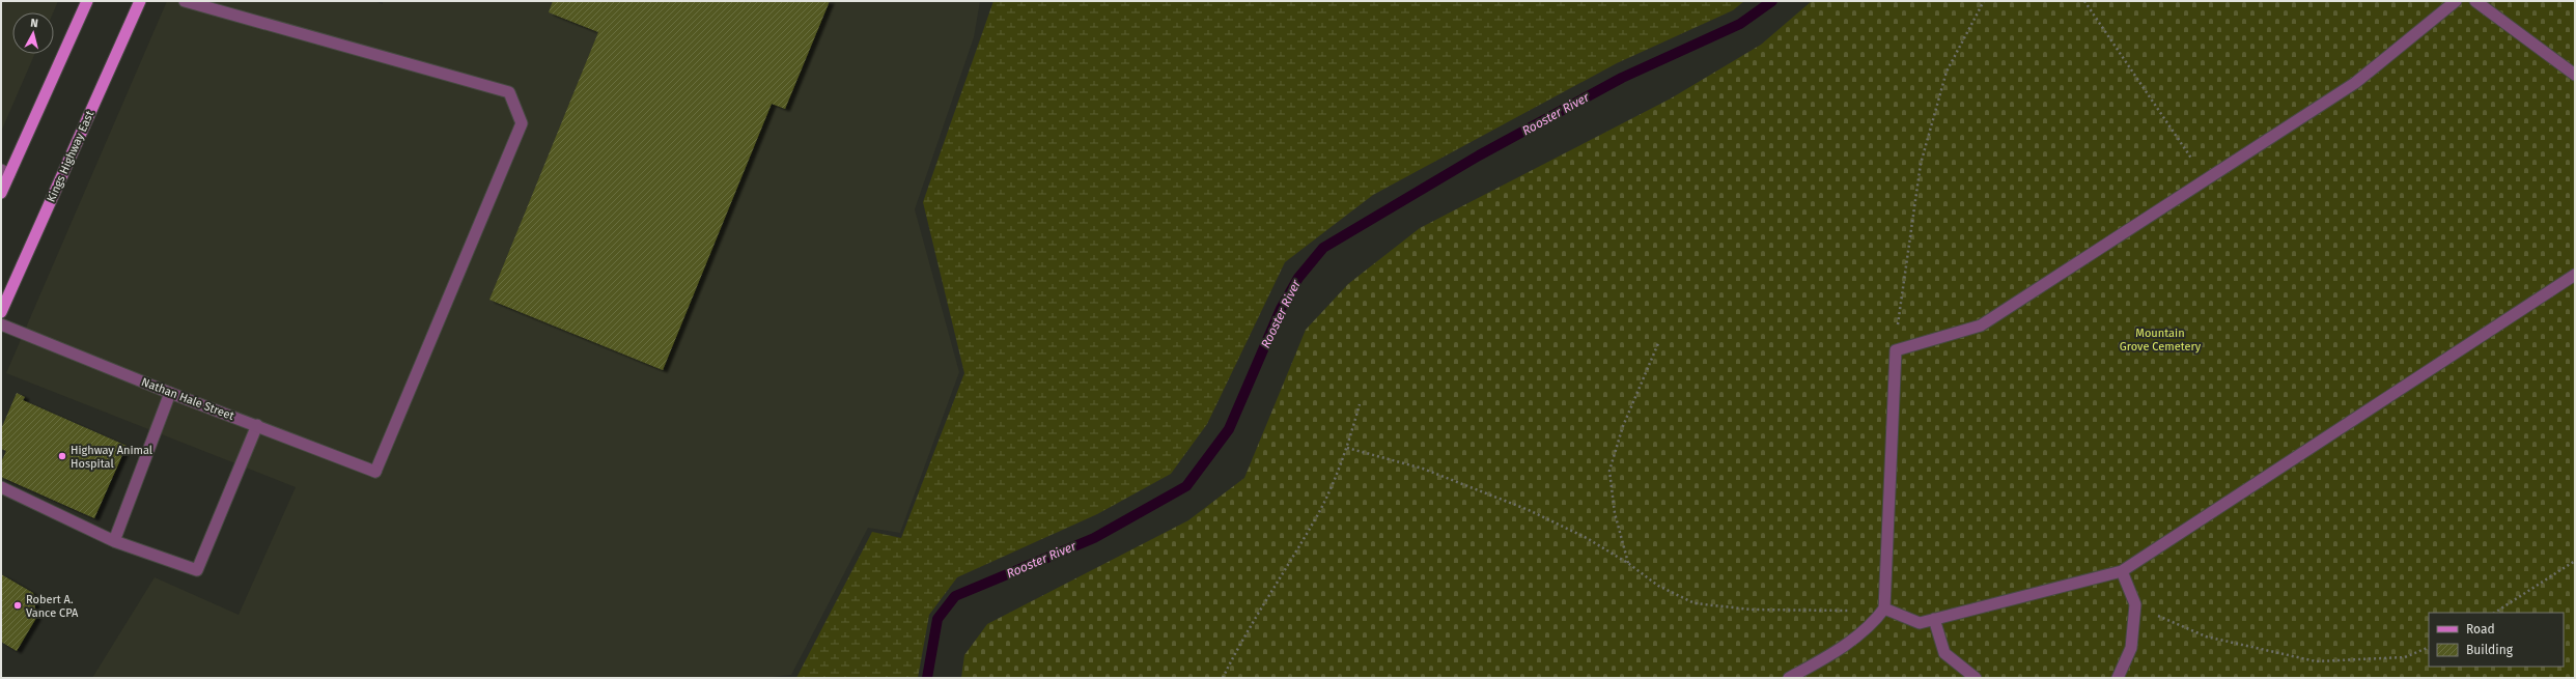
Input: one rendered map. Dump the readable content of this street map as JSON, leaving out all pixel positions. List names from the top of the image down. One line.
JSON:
{"streets":{"main road":["Kings Highway East"],"street":["Nathan Hale Street"]},"water":["Rooster River"],"parks":["Mountain Grove Cemetery"],"places":["Highway Animal Hospital","Robert A. Vance CPA"],"legend":["Road","Building"],"north":"top"}
